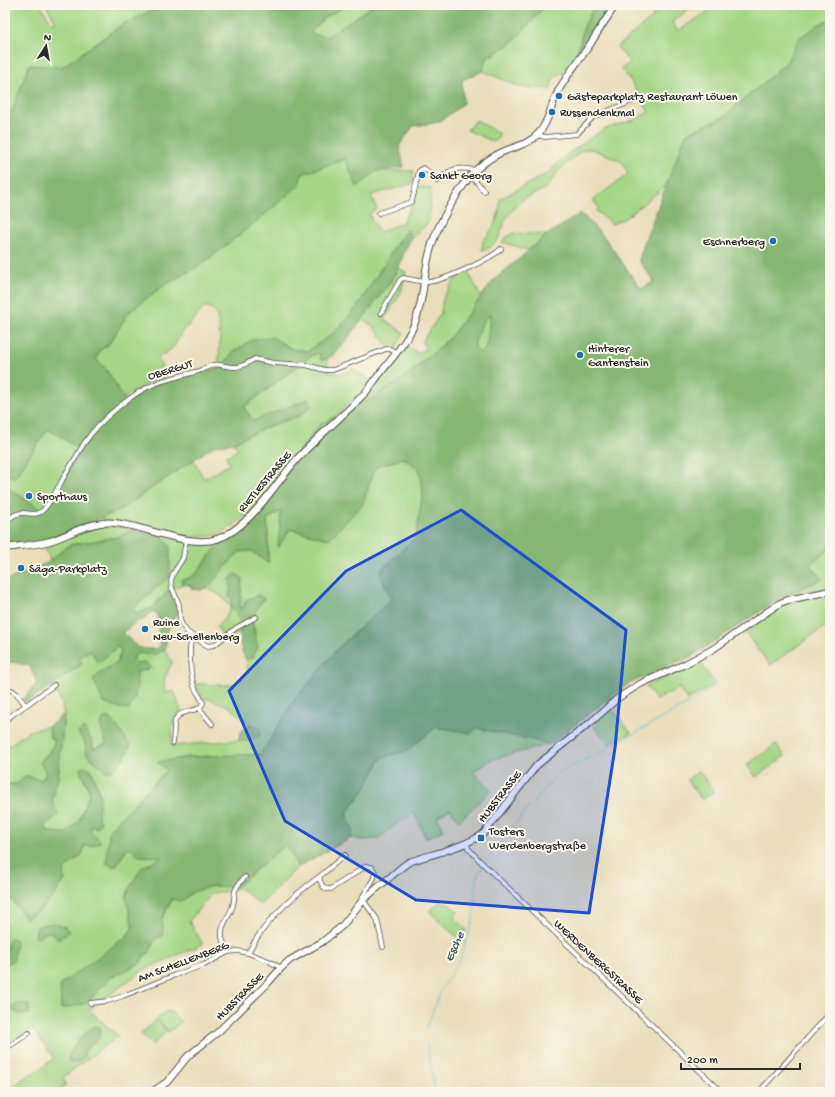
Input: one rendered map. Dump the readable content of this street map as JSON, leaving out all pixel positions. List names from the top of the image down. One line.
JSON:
{"streets":{"street":["OBERGUT","RIETLESTRASSE","HUBSTRASSE","AM SCHELLENBERG","WERDENBERGSTRASSE"]},"crossings":[["OBERGUT","RIETLESTRASSE"],["HUBSTRASSE","AM SCHELLENBERG"],["HUBSTRASSE","WERDENBERGSTRASSE"]],"water":["Esche"],"places":{"other":["Gästeparkplatz Restaurant Löwen","Russendenkmal","Sankt Georg","Eschnerberg","Hinterer Gantenstein","Sporthaus","Säga-Parkplatz","Ruine Neu-Schellenberg"],"transit":["Tosters Werdenbergstraße"]},"scale_bar":"200 m","north":"top"}
